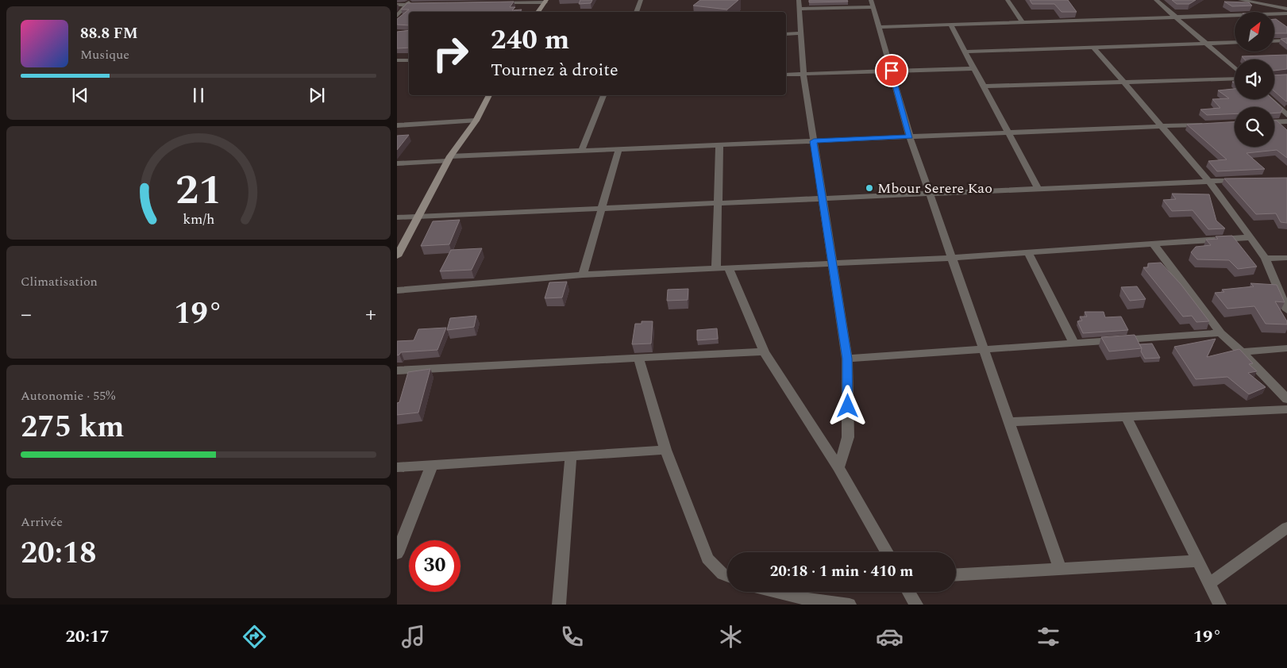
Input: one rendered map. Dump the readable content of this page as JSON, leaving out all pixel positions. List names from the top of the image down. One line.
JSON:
{"places":["Mbour Serere Kao"],"north":"top right","page":{"turn":["240 m","Tournez à droite"],"song":["88.8 FM","Musique"],"tile":["Climatisation",["Autonomie · 55%","275 km"],["Arrivée","20:18"]],"heat":["−","19°","+"],"limit":"30","trip":"20:18 · 1 min · 410 m","tabs":["20:17","19°"],"gauge":["21","km/h"]}}
